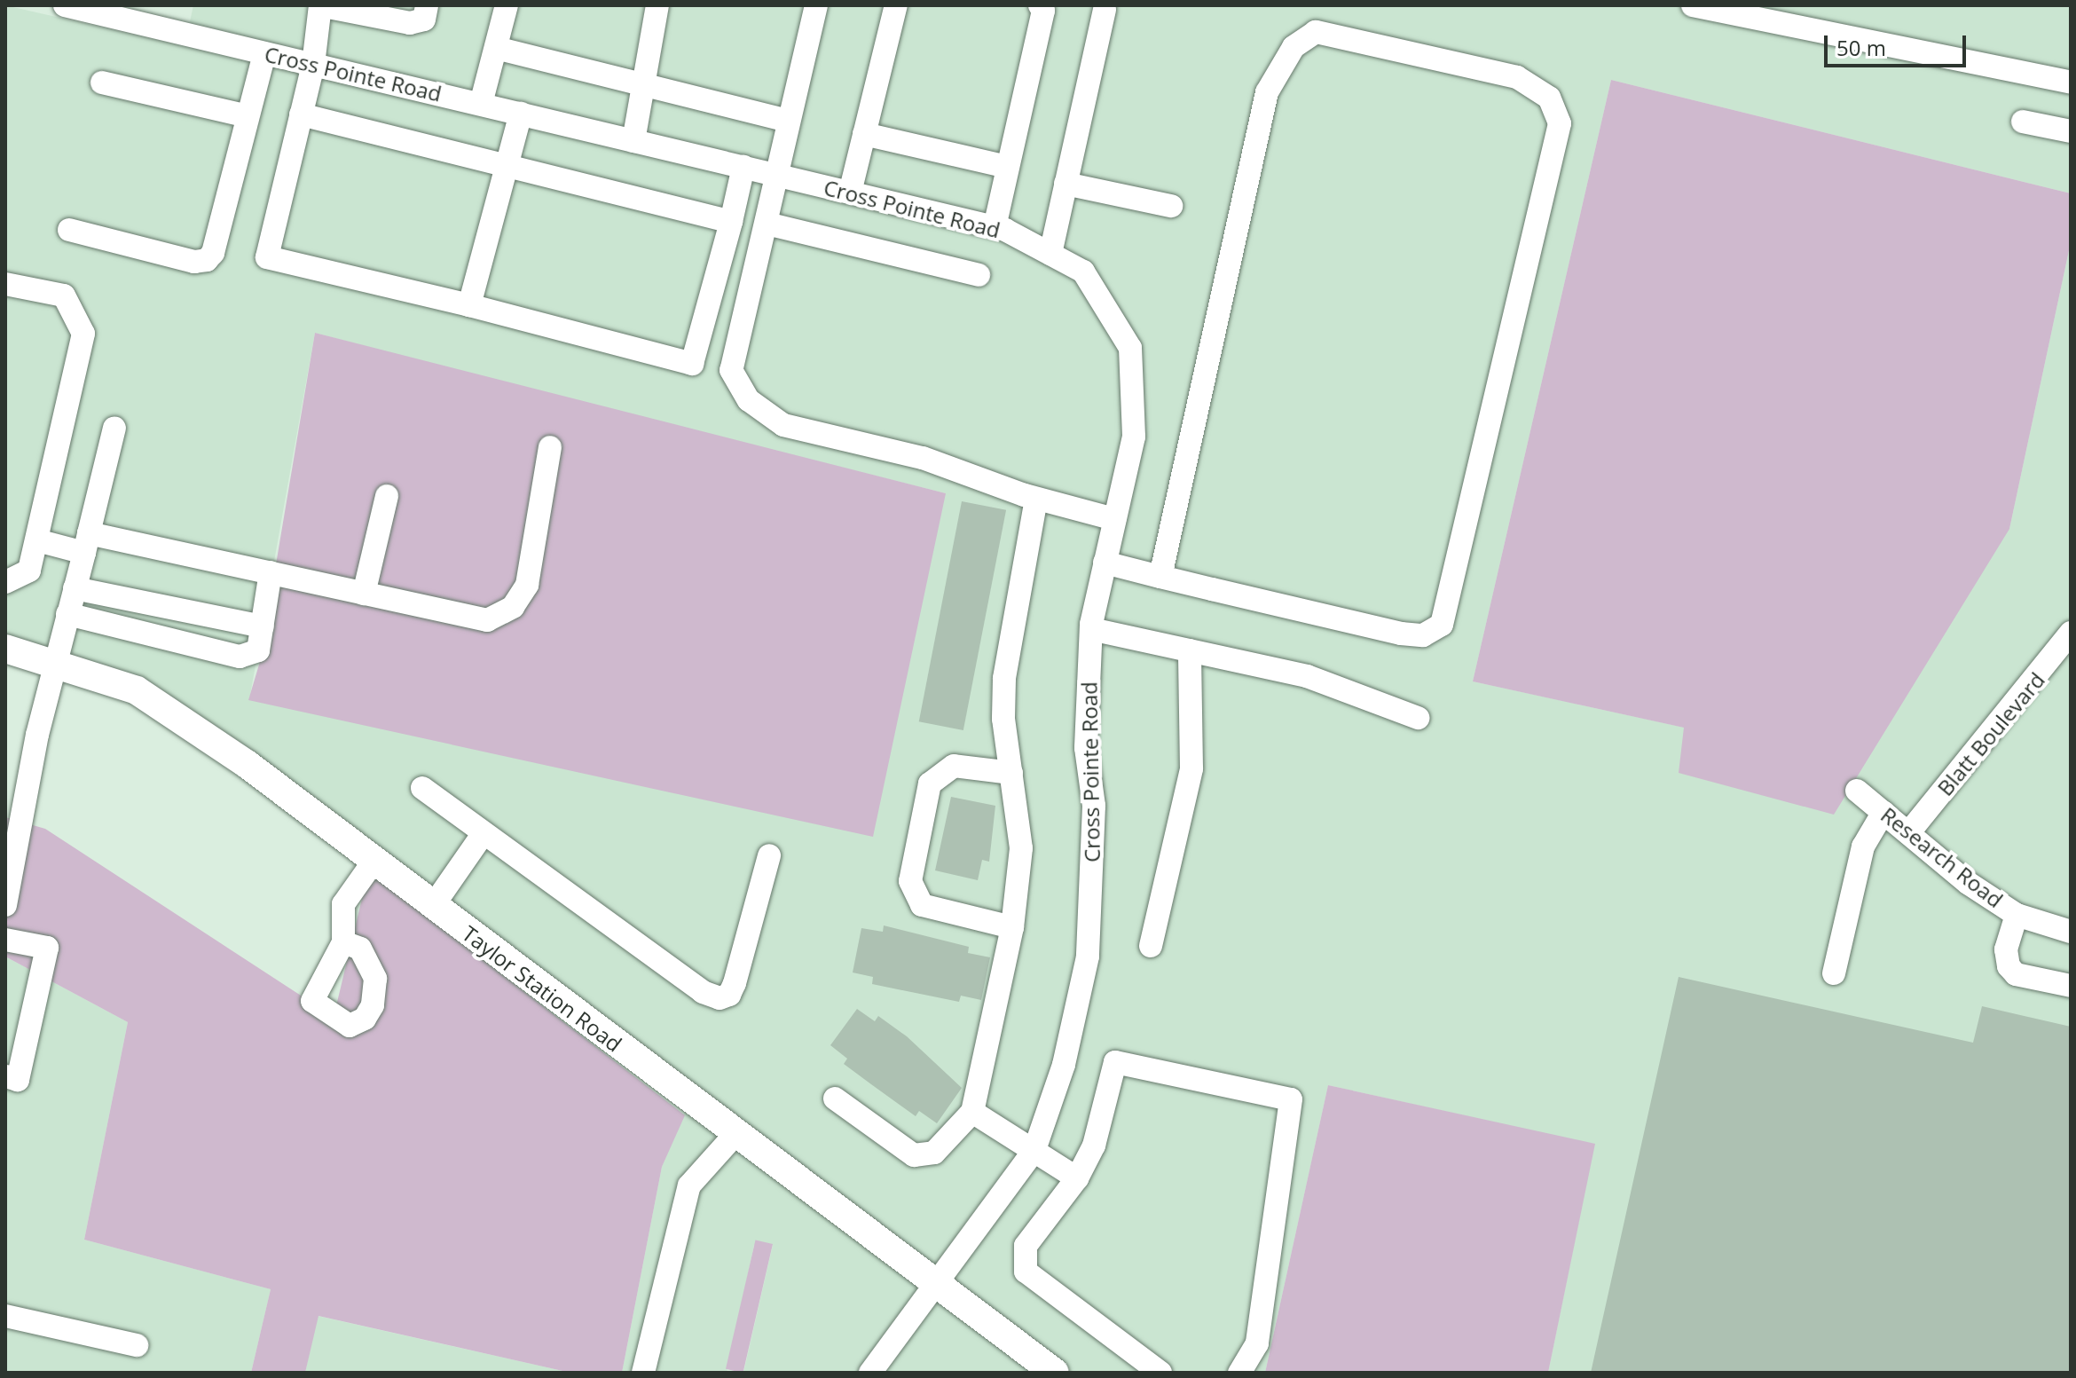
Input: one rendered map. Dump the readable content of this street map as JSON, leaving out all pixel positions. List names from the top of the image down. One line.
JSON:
{"streets":{"main road":["Taylor Station Road"],"street":["Cross Pointe Road","Blatt Boulevard","Research Road"]},"crossings":[["Cross Pointe Road","Taylor Station Road"],["Blatt Boulevard","Research Road"]],"scale_bar":"50 m"}
